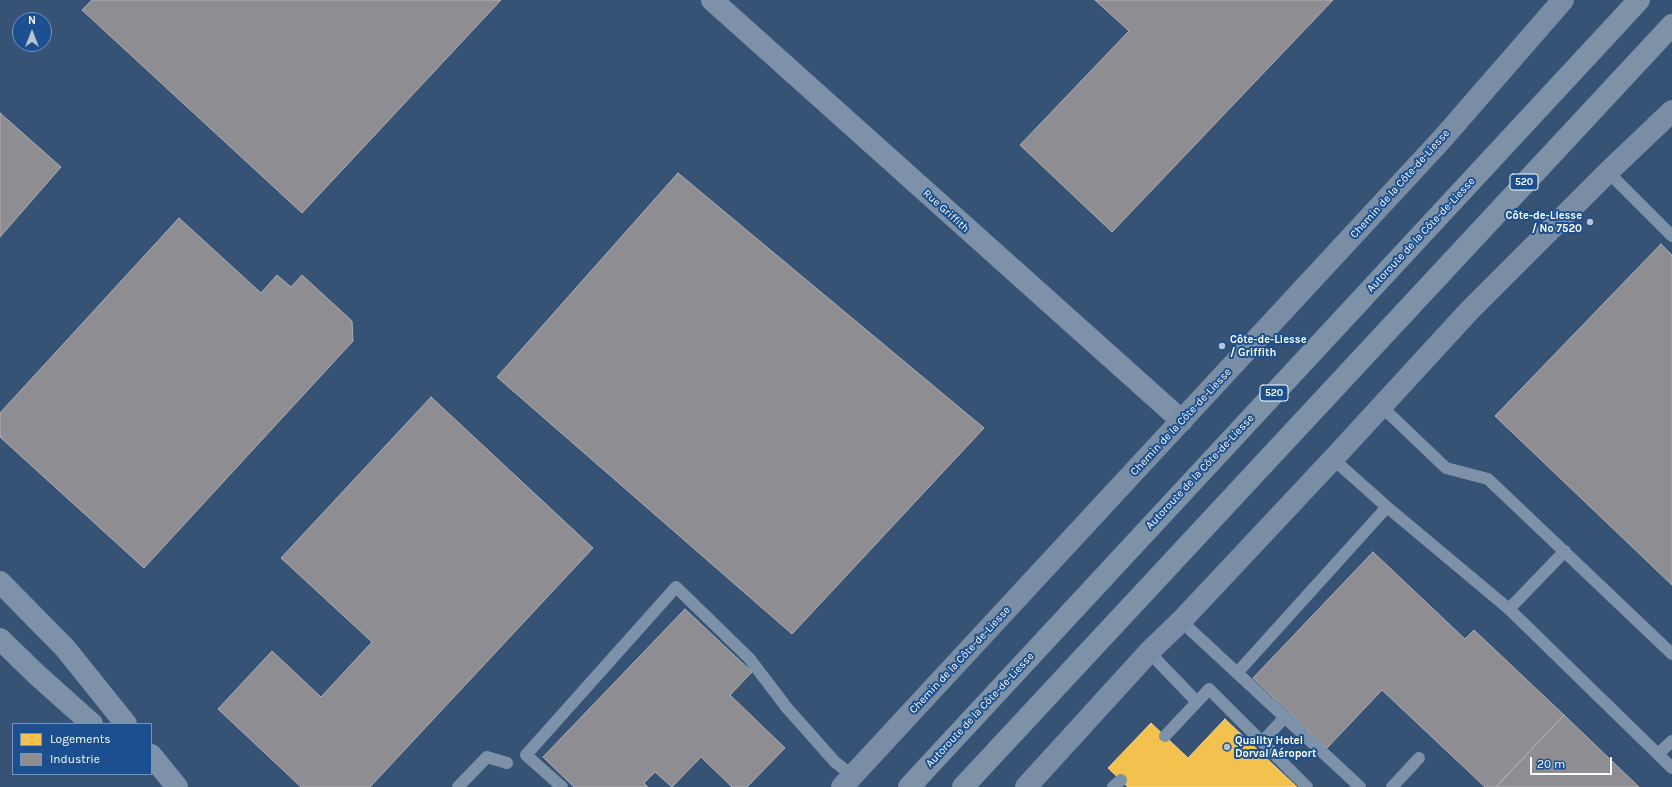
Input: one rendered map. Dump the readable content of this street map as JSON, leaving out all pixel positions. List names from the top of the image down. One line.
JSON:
{"streets":{"highway":["520","Autoroute de la Côte-de-Liesse"],"main road":["Chemin de la Côte-de-Liesse"],"street":["Rue Griffith"]},"crossings":[["Chemin de la Côte-de-Liesse","Rue Griffith"]],"places":["Côte-de-Liesse / No 7520","Côte-de-Liesse / Griffith","Quality Hotel Dorval Aéroport"],"legend":["Logements","Industrie"],"scale_bar":"20 m","north":"top"}
